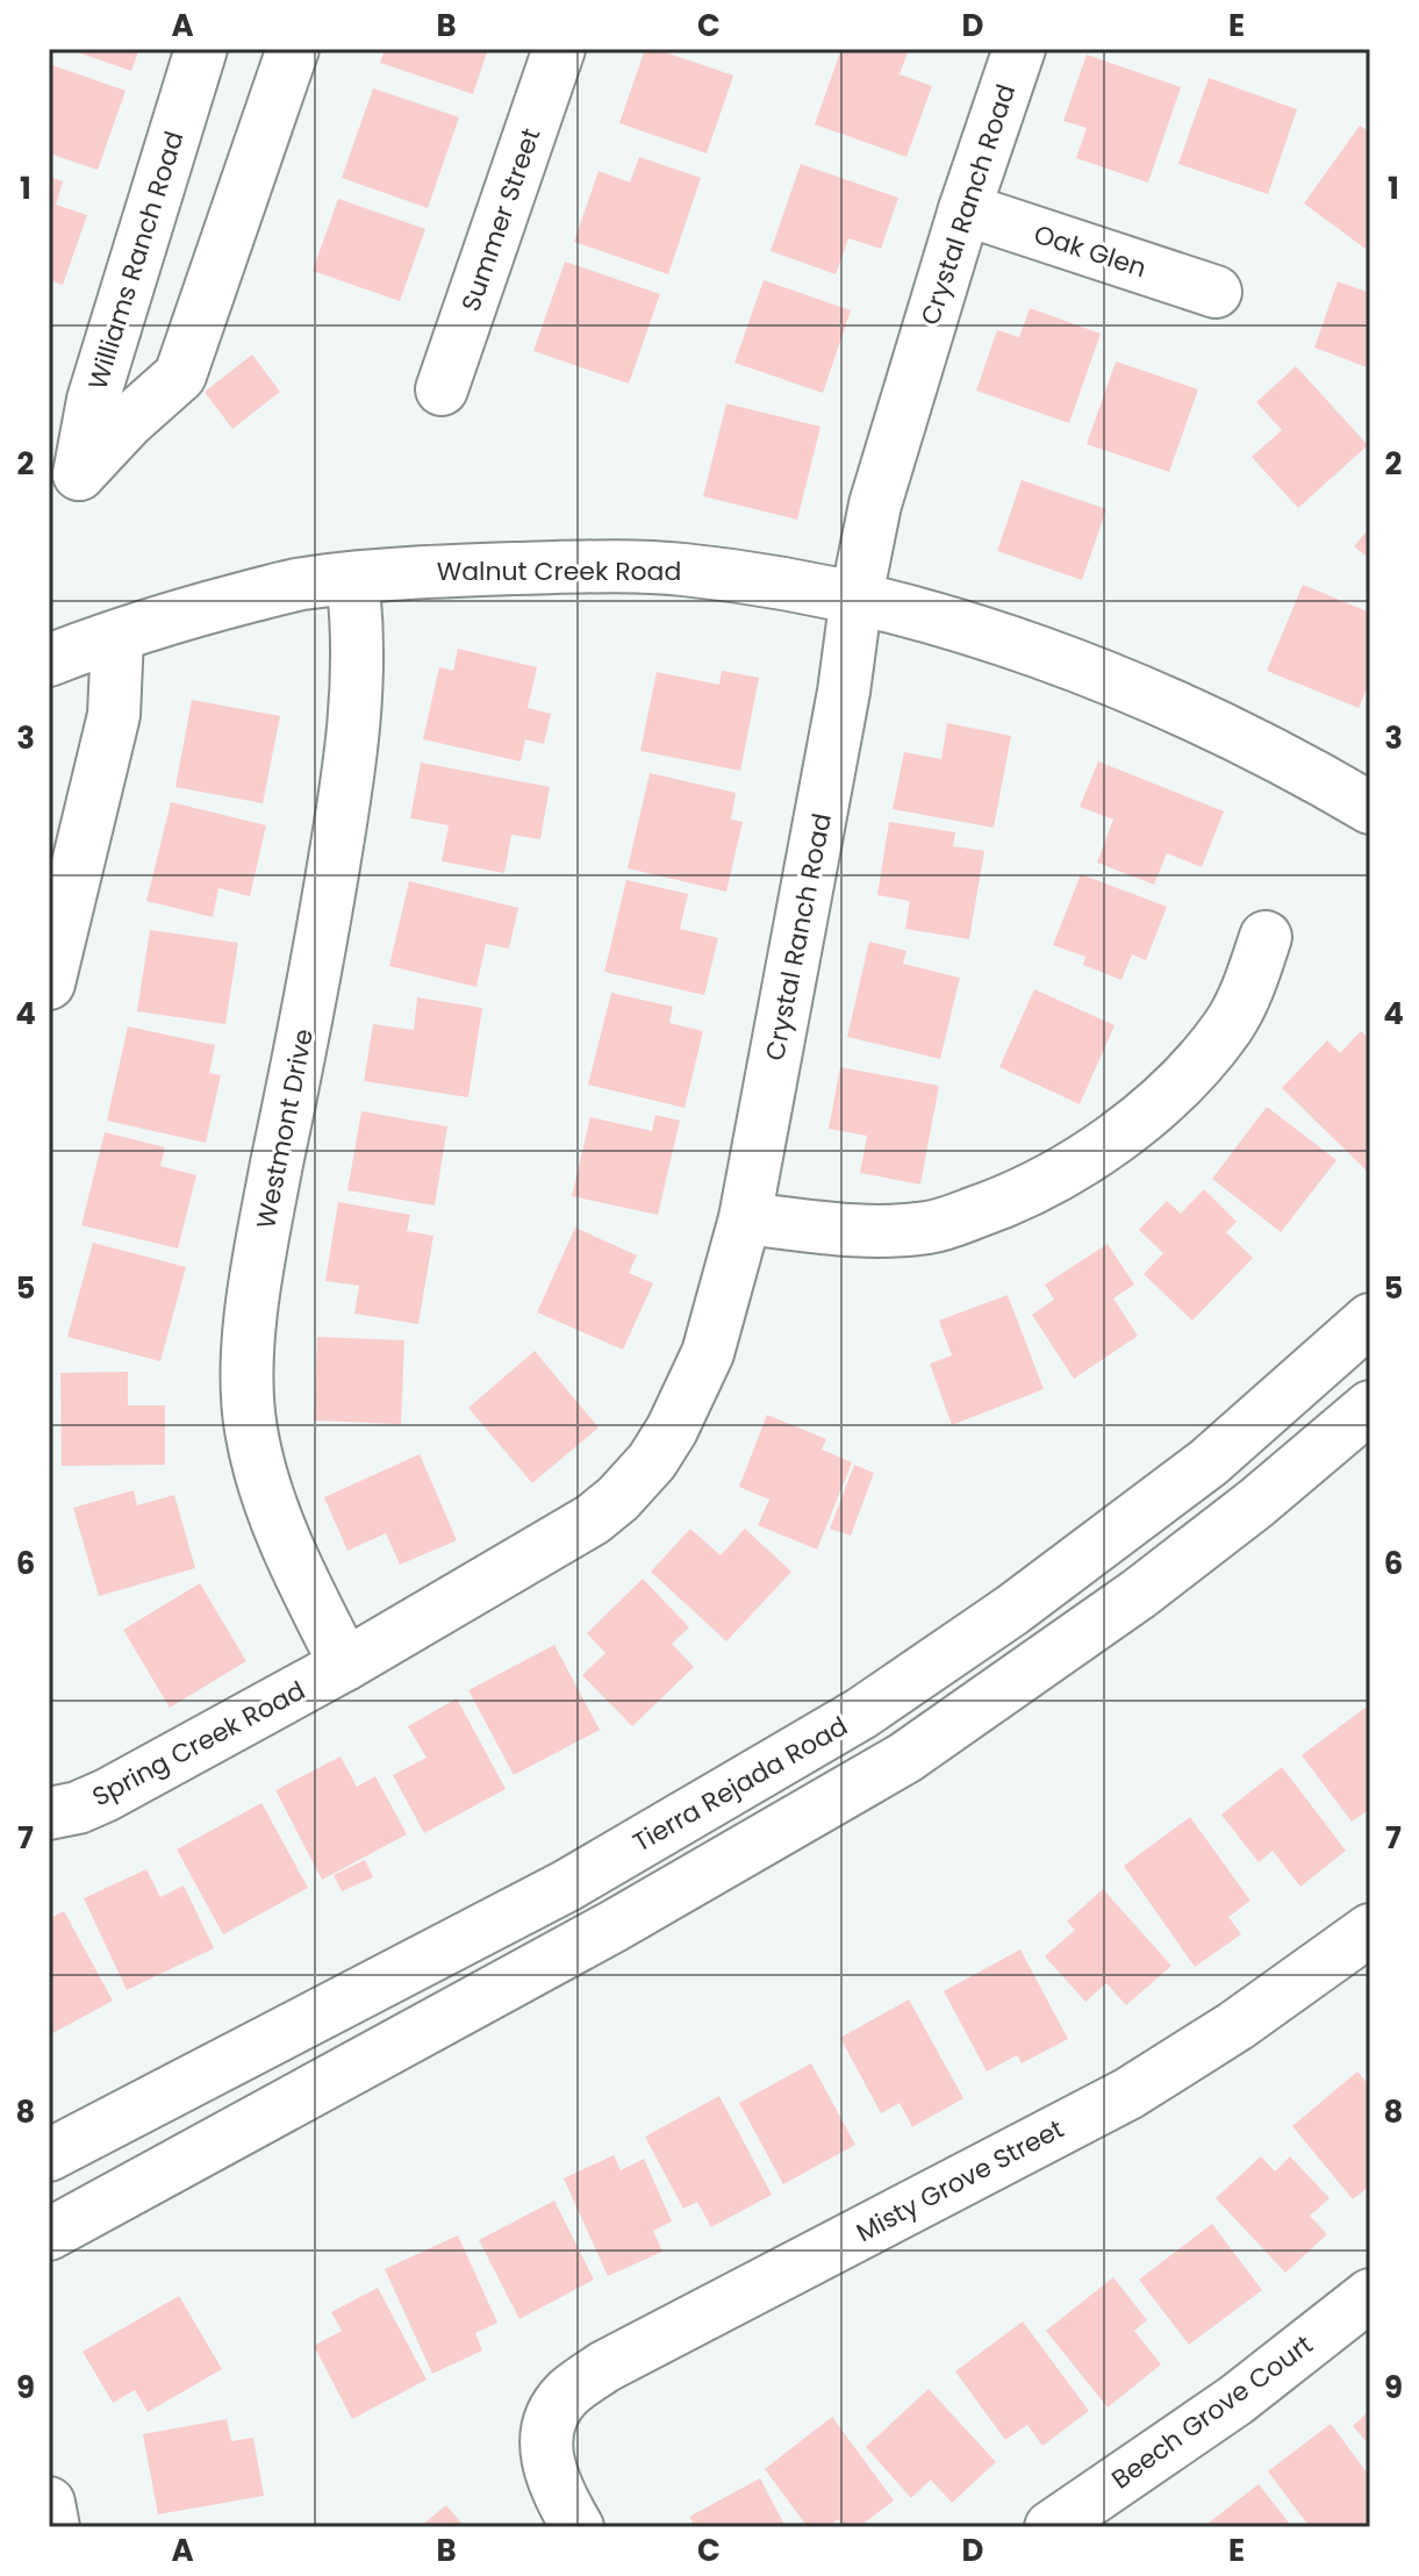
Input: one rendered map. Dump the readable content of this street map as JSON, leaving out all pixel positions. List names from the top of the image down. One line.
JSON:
{"streets":{"street":["Crystal Ranch Road","Summer Street","Oak Glen","Williams Ranch Road","Walnut Creek Road","Westmont Drive","Spring Creek Road","Tierra Rejada Road","Misty Grove Street","Beech Grove Court"]},"crossings":[["Crystal Ranch Road","Oak Glen"],["Crystal Ranch Road","Walnut Creek Road"],["Crystal Ranch Road","Westmont Drive"],["Crystal Ranch Road","Spring Creek Road"],["Walnut Creek Road","Westmont Drive"],["Westmont Drive","Spring Creek Road"]],"grid":{"columns":["A","B","C","D","E"],"rows":["1","2","3","4","5","6","7","8","9"]}}
